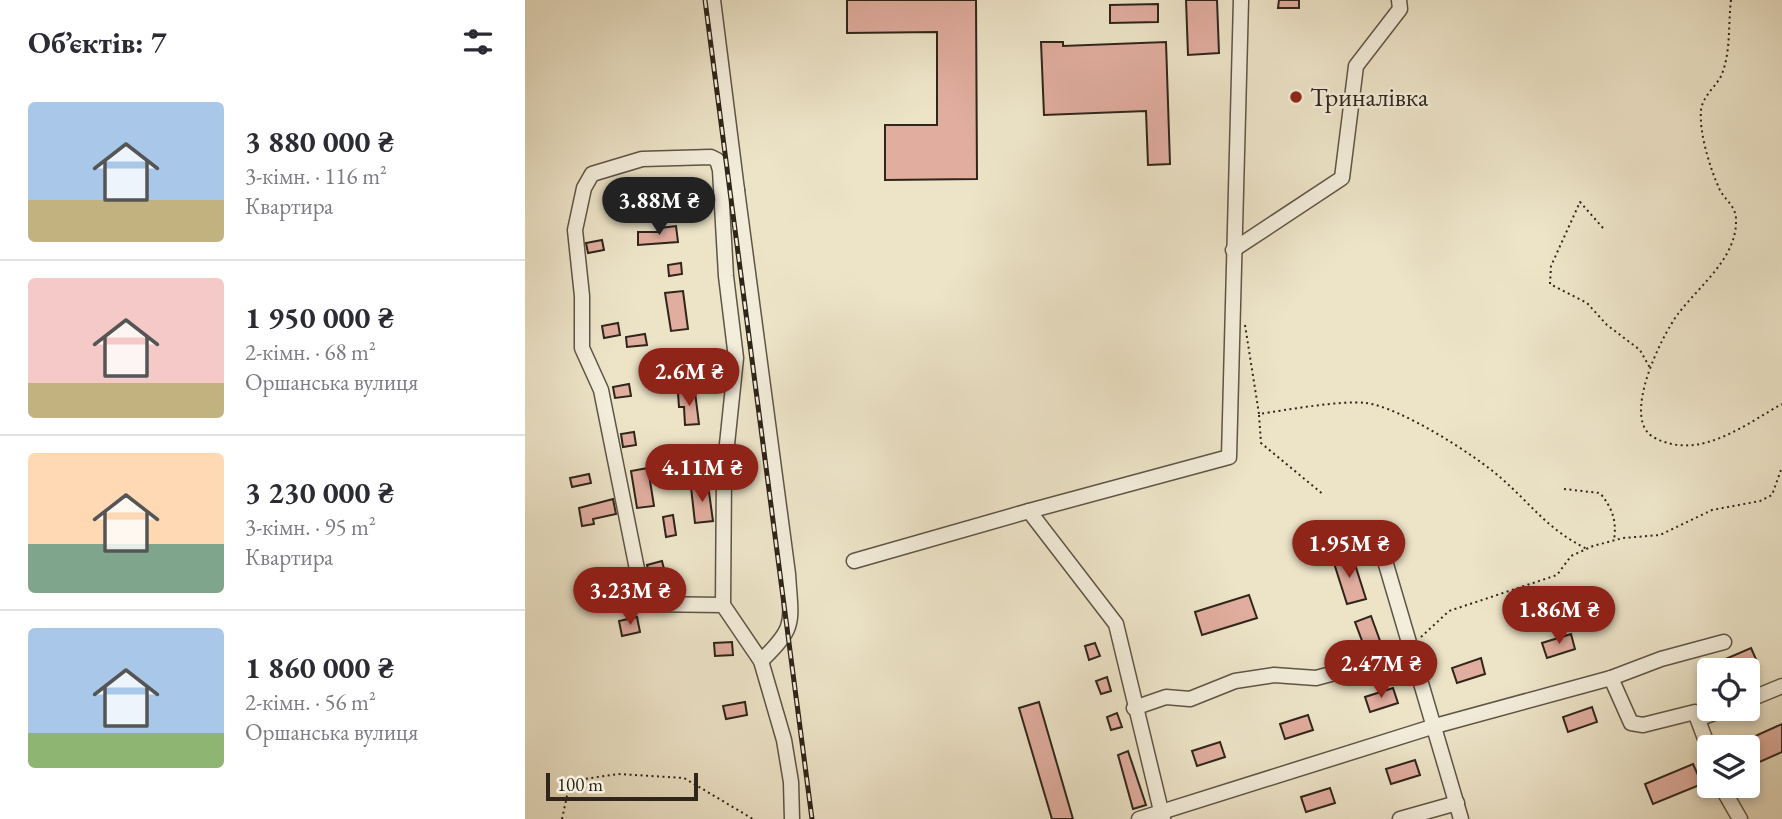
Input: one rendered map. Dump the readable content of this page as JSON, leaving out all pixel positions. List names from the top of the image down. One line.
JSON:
{"places":["Триналівка"],"scale_bar":"100 m","page":{"heading":"Об’єктів: 7","list":[{"name":"3 880 000 ₴","note":"3-кімн. · 116 m² · Квартира"},{"name":"1 950 000 ₴","note":"2-кімн. · 68 m² · Оршанська вулиця"},{"name":"3 230 000 ₴","note":"3-кімн. · 95 m² · Квартира"},{"name":"1 860 000 ₴","note":"2-кімн. · 56 m² · Оршанська вулиця"}],"price":["3.88M ₴","2.6M ₴","4.11M ₴","1.95M ₴","3.23M ₴","1.86M ₴","2.47M ₴"],"scale":"100 m"}}
